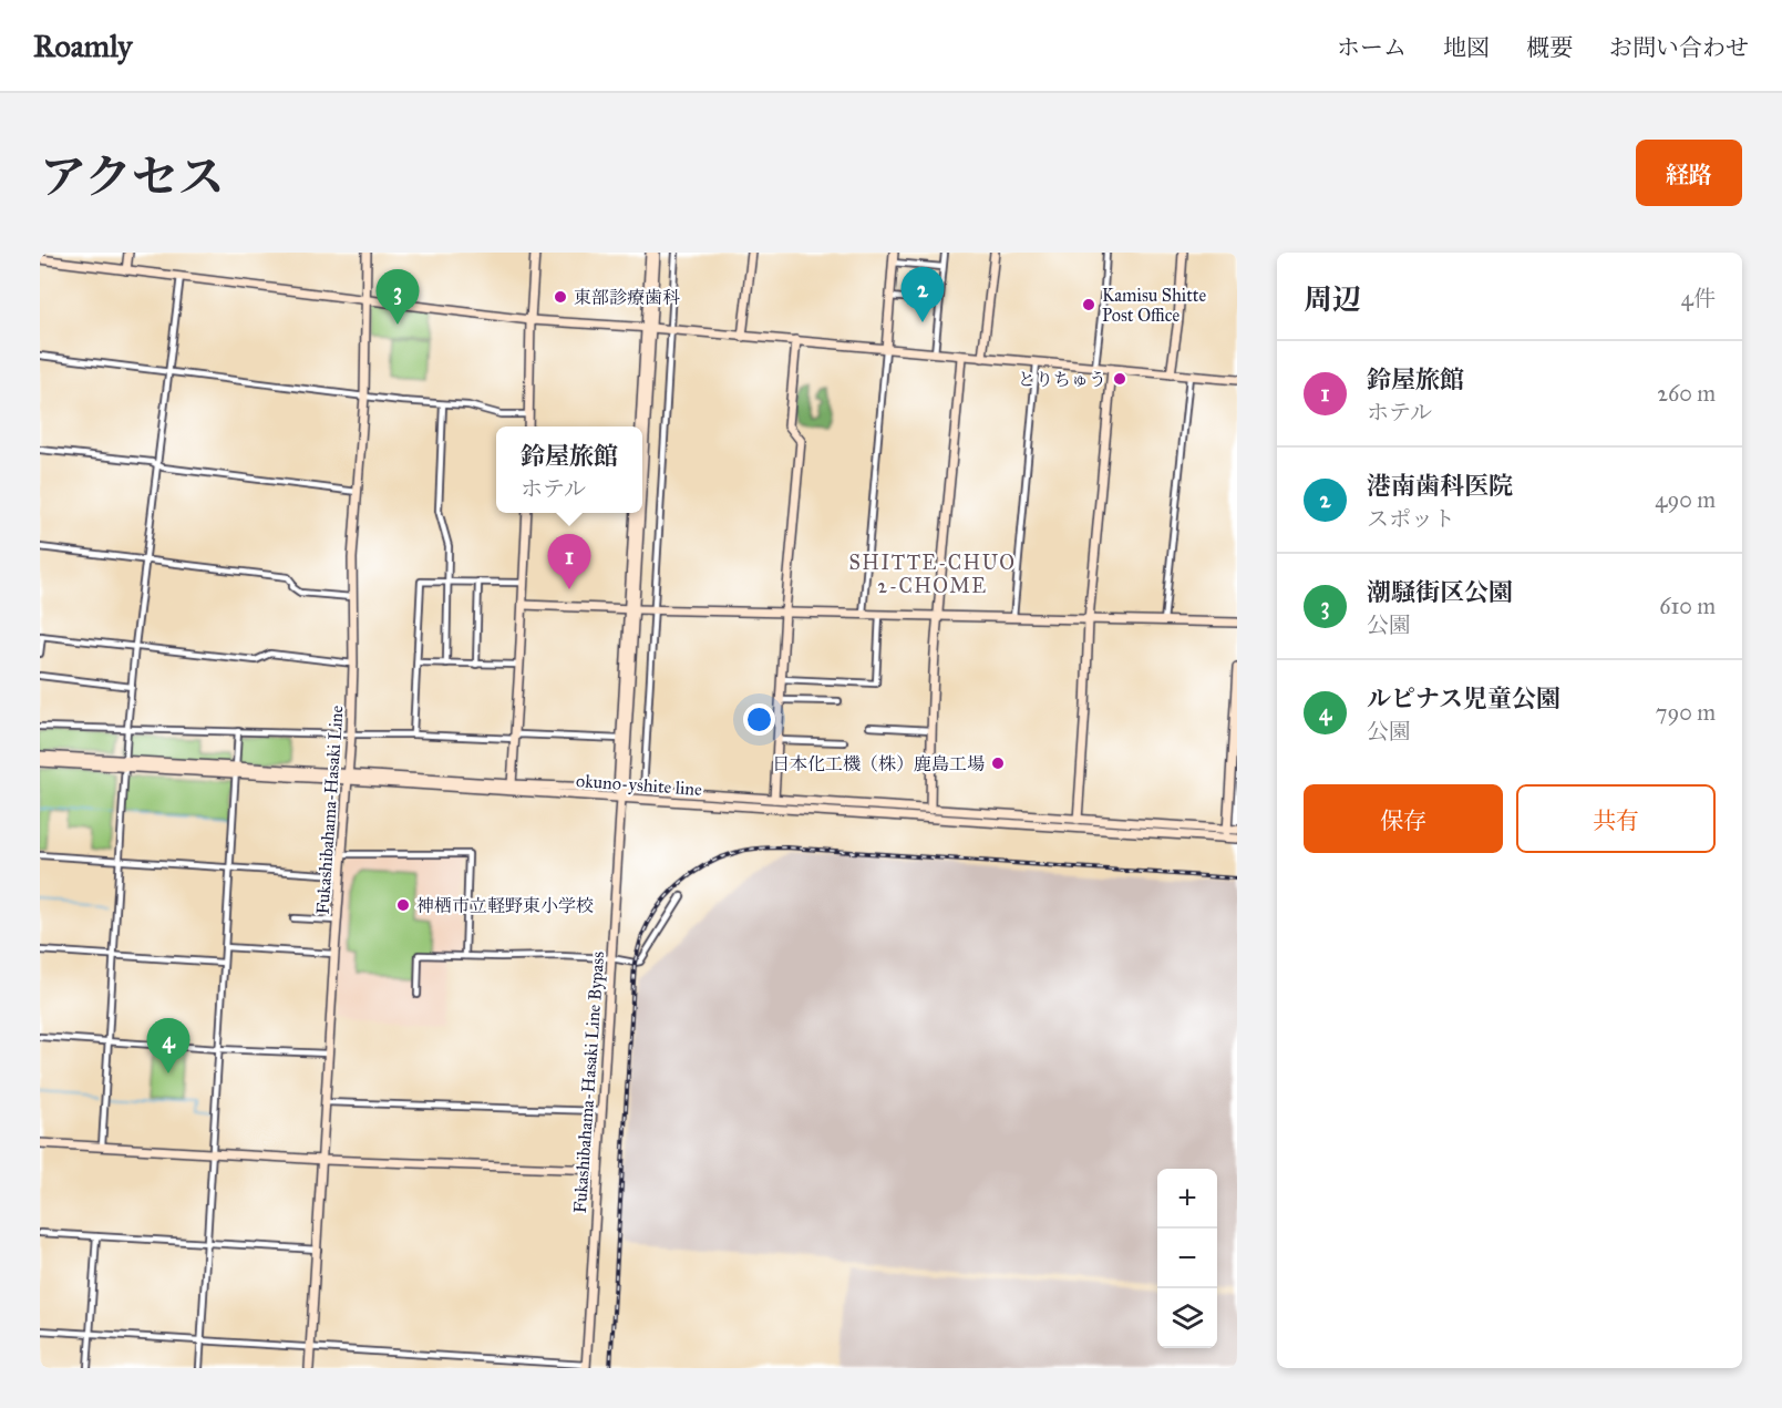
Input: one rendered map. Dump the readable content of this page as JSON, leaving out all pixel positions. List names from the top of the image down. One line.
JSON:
{"streets":{"street":["okuno-yshite line","Fukashibahama-Hasaki Line","Fukashibahama-Hasaki Line Bypass"]},"crossings":[["okuno-yshite line","Fukashibahama-Hasaki Line"],["okuno-yshite line","Fukashibahama-Hasaki Line Bypass"]],"districts":["SHITTE-CHUO 2-CHOME"],"places":["東部診療歯科","Kamisu Shitte Post Office","とりちゅう","日本化工機（株）鹿島工場","神栖市立軽野東小学校"],"page":{"header":"Roamly","nav":["ホーム","地図","概要","お問い合わせ"],"title":"アクセス","buttons":["経路",["保存","共有"]],"heading":["周辺","4件"],"pins":["2","3","1","4"],"list":[{"mark":"1","name":"鈴屋旅館","note":"ホテル","value":"260 m"},{"mark":"2","name":"港南歯科医院","note":"スポット","value":"490 m"},{"mark":"3","name":"潮騒街区公園","note":"公園","value":"610 m"},{"mark":"4","name":"ルピナス児童公園","note":"公園","value":"790 m"}],"popup":["鈴屋旅館","ホテル"],"map_buttons":["+","−"]}}
